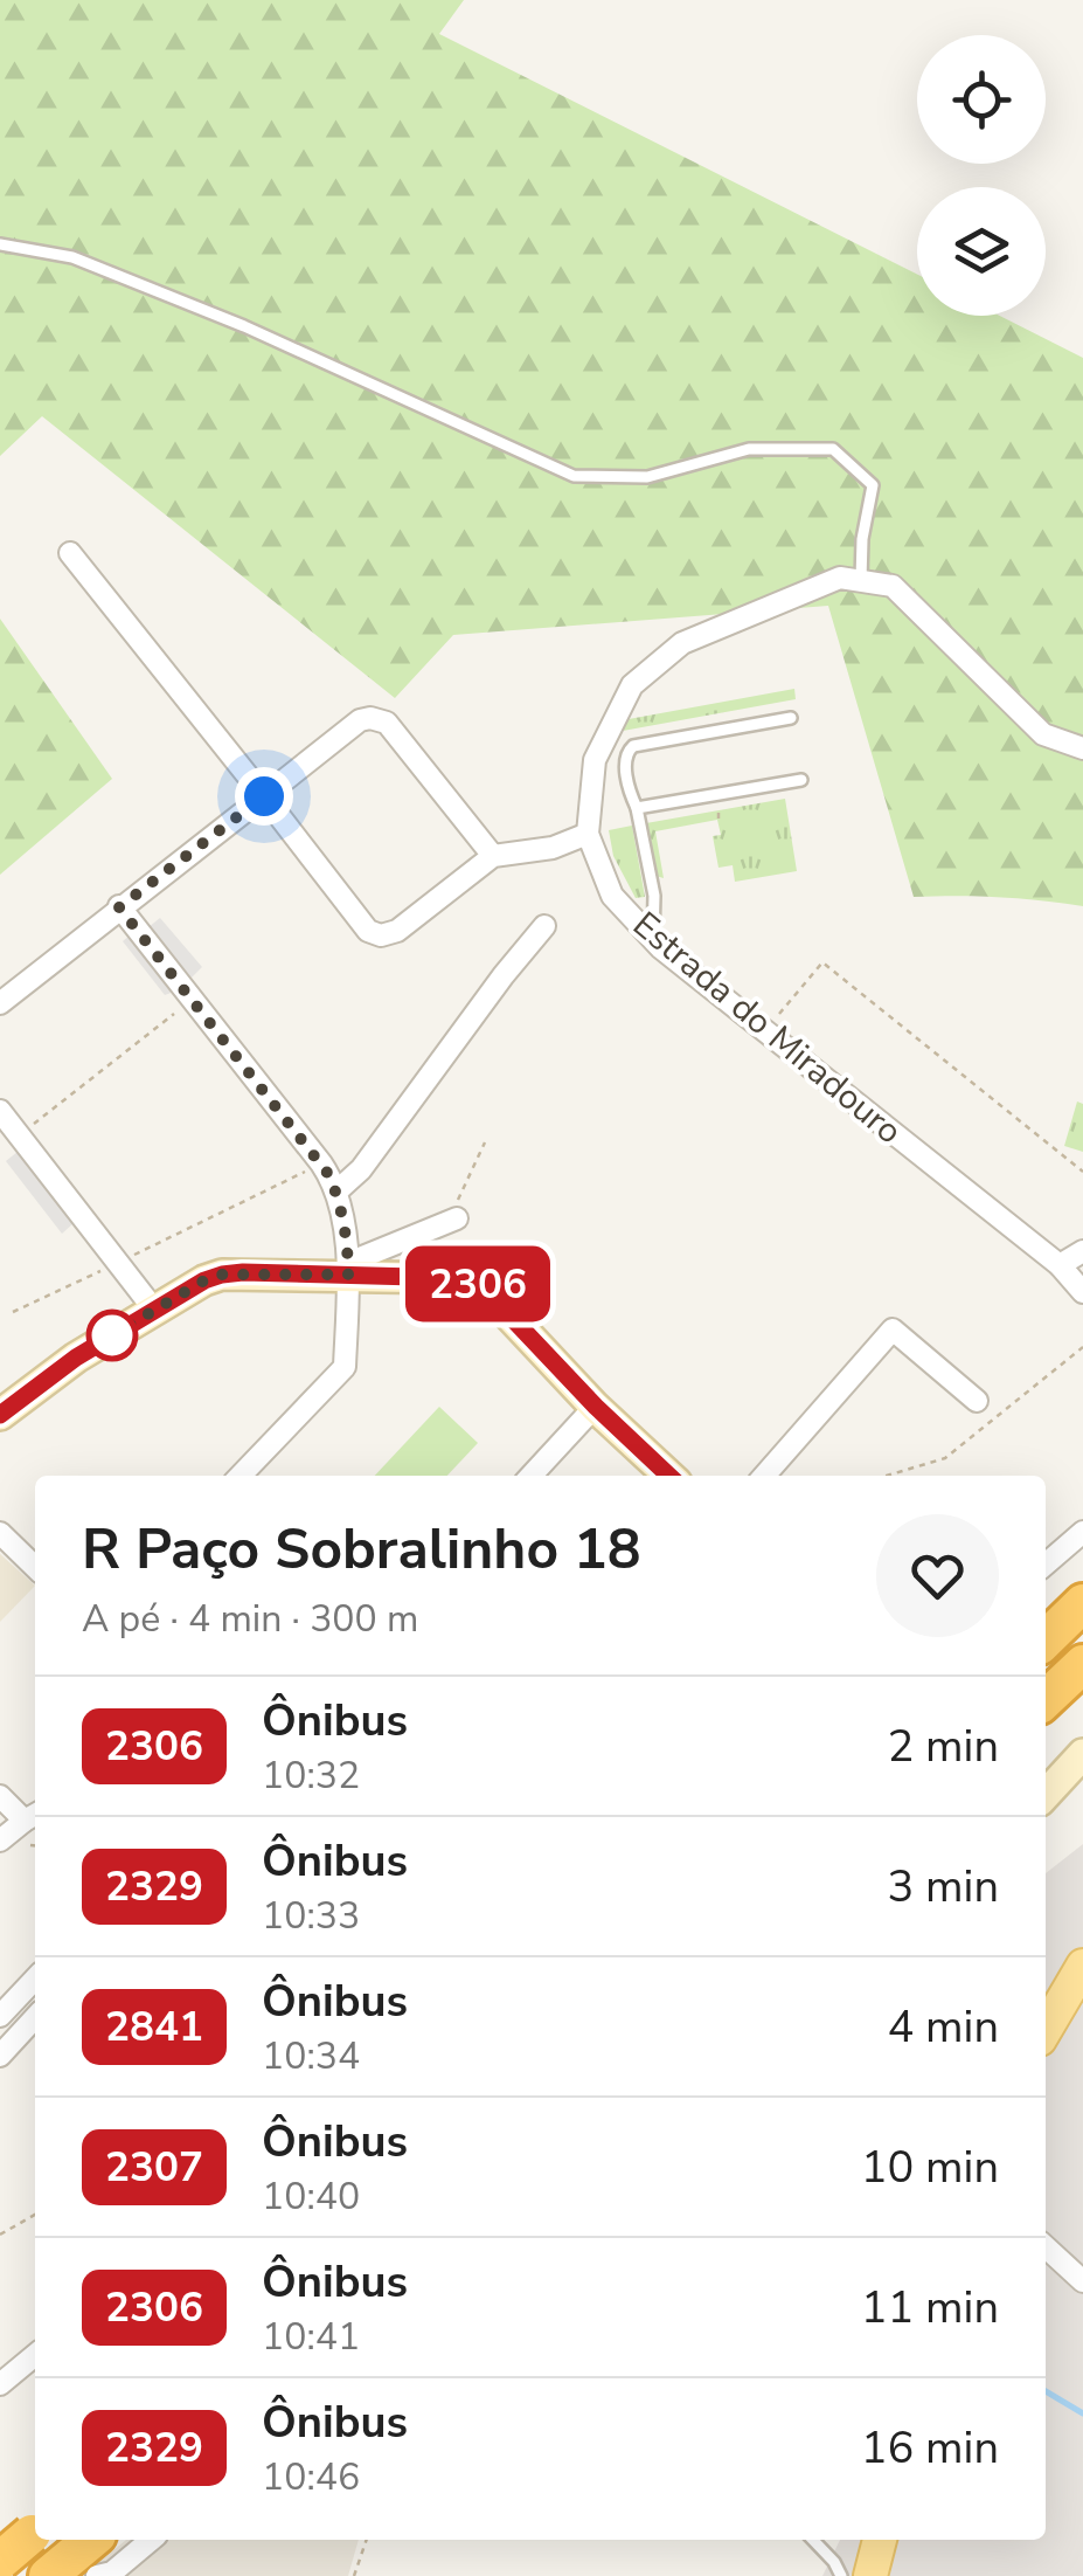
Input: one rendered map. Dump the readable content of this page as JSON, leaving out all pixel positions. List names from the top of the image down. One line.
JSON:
{"streets":{"street":["Estrada do Miradouro"]},"lines":["bus line 2306"],"page":{"on_map":"2306","heading":["R Paço Sobralinho 18","A pé · 4 min · 300 m"],"list":[{"mark":"2306","name":"Ônibus","note":"10:32","value":"2 min"},{"mark":"2329","name":"Ônibus","note":"10:33","value":"3 min"},{"mark":"2841","name":"Ônibus","note":"10:34","value":"4 min"},{"mark":"2307","name":"Ônibus","note":"10:40","value":"10 min"},{"mark":"2306","name":"Ônibus","note":"10:41","value":"11 min"},{"mark":"2329","name":"Ônibus","note":"10:46","value":"16 min"}]}}
